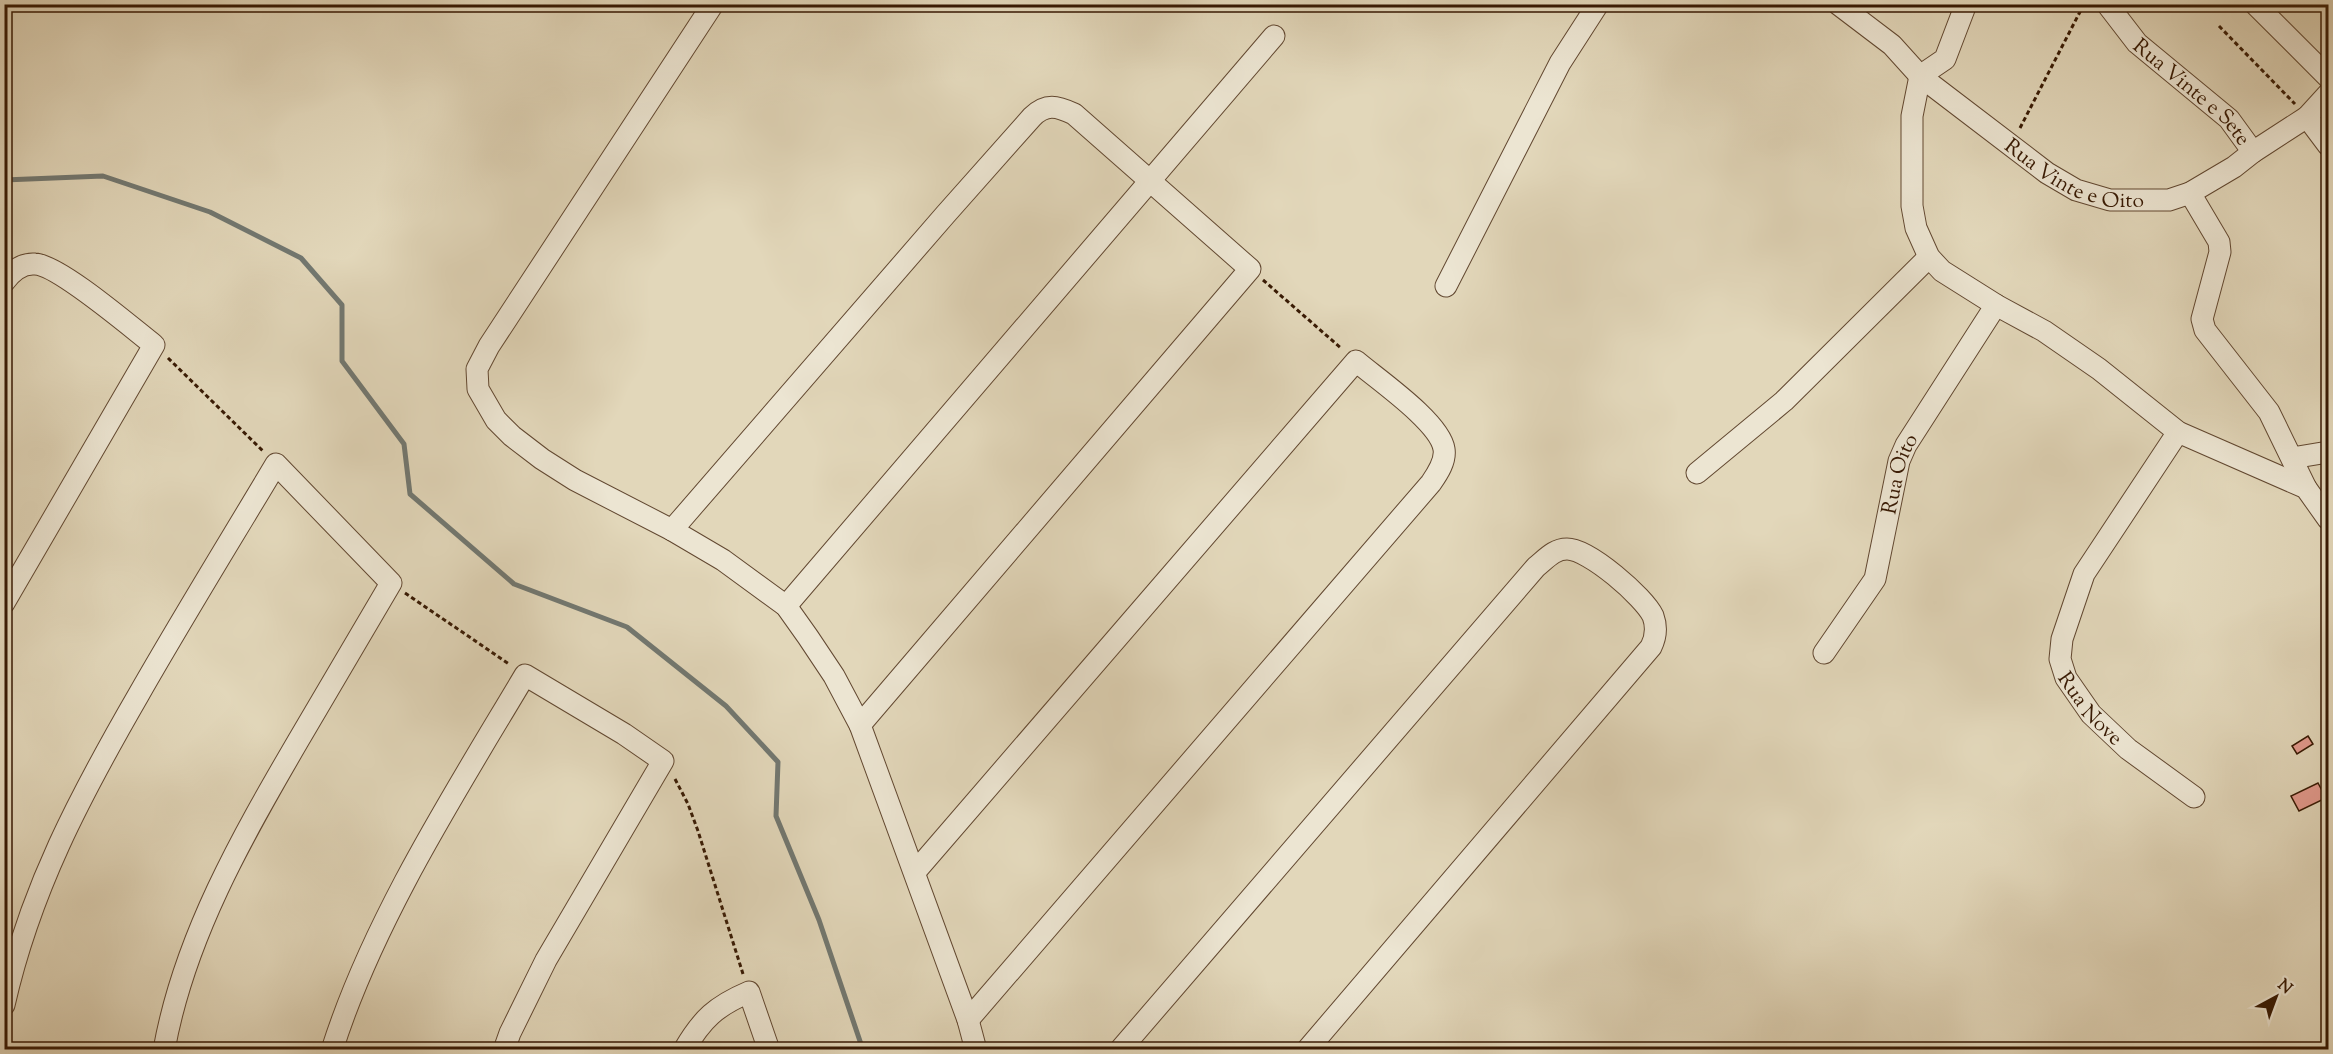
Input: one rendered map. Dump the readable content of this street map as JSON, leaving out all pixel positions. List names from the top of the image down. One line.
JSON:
{"streets":{"street":["Rua Vinte e Sete","Rua Vinte e Oito","Rua Oito","Rua Nove"]},"crossings":[["Rua Vinte e Sete","Rua Vinte e Oito"]],"north":"top right"}
